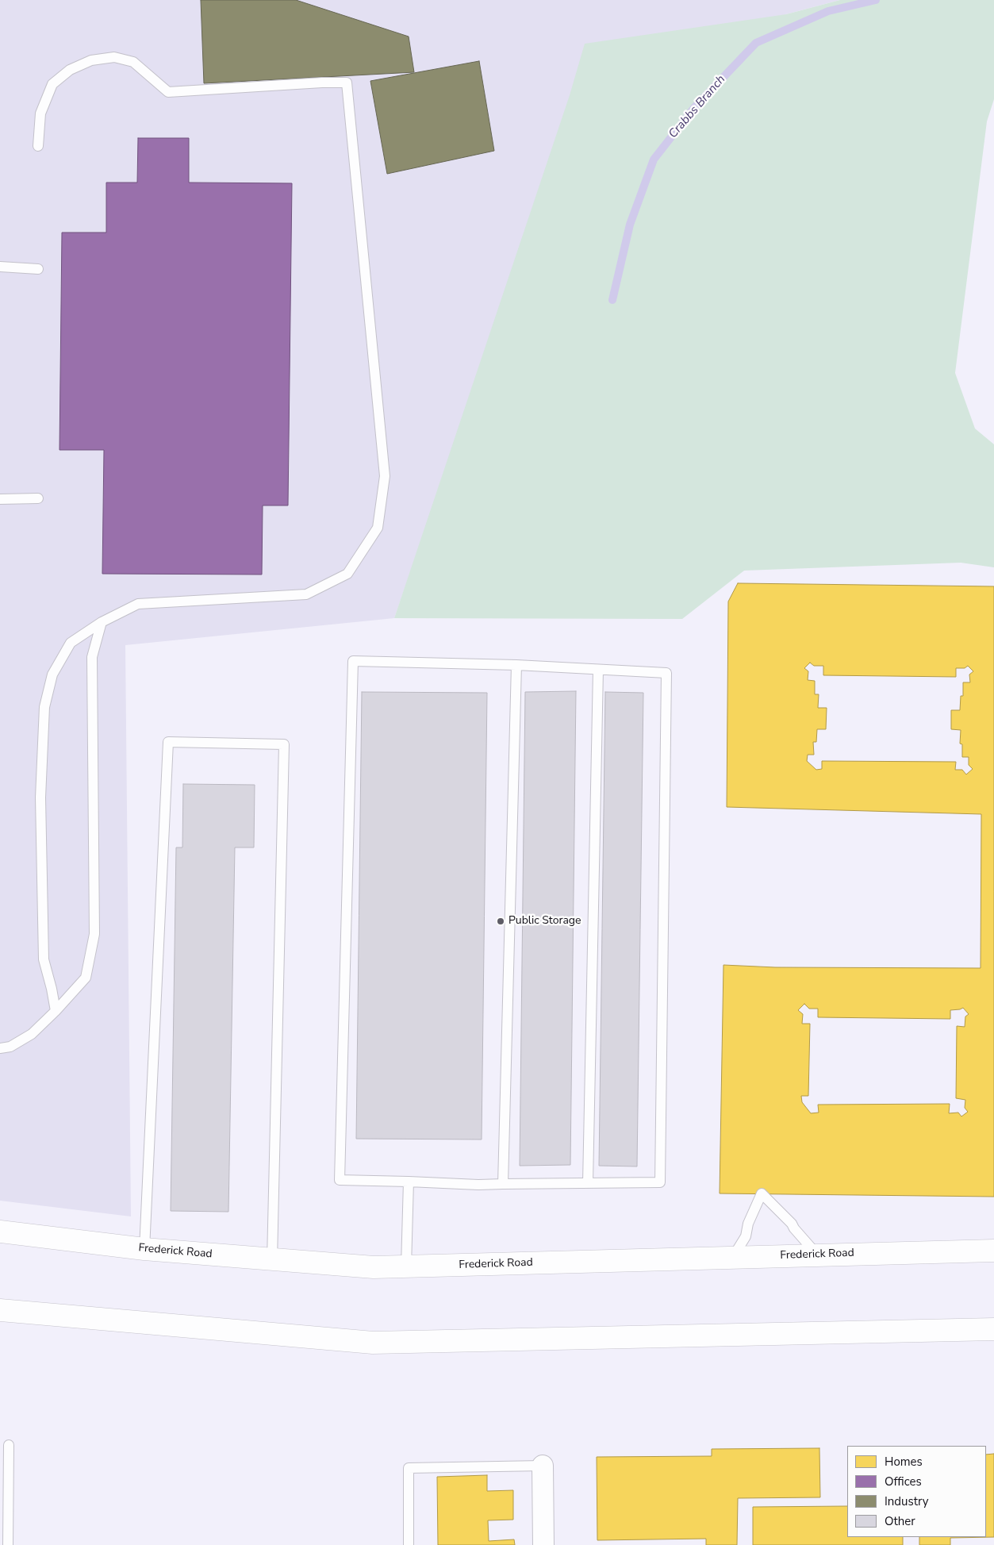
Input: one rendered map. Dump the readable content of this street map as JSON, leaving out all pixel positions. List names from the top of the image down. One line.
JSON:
{"streets":{"main road":["Frederick Road"]},"water":["Crabbs Branch"],"places":["Public Storage"],"legend":["Homes","Offices","Industry","Other"]}
